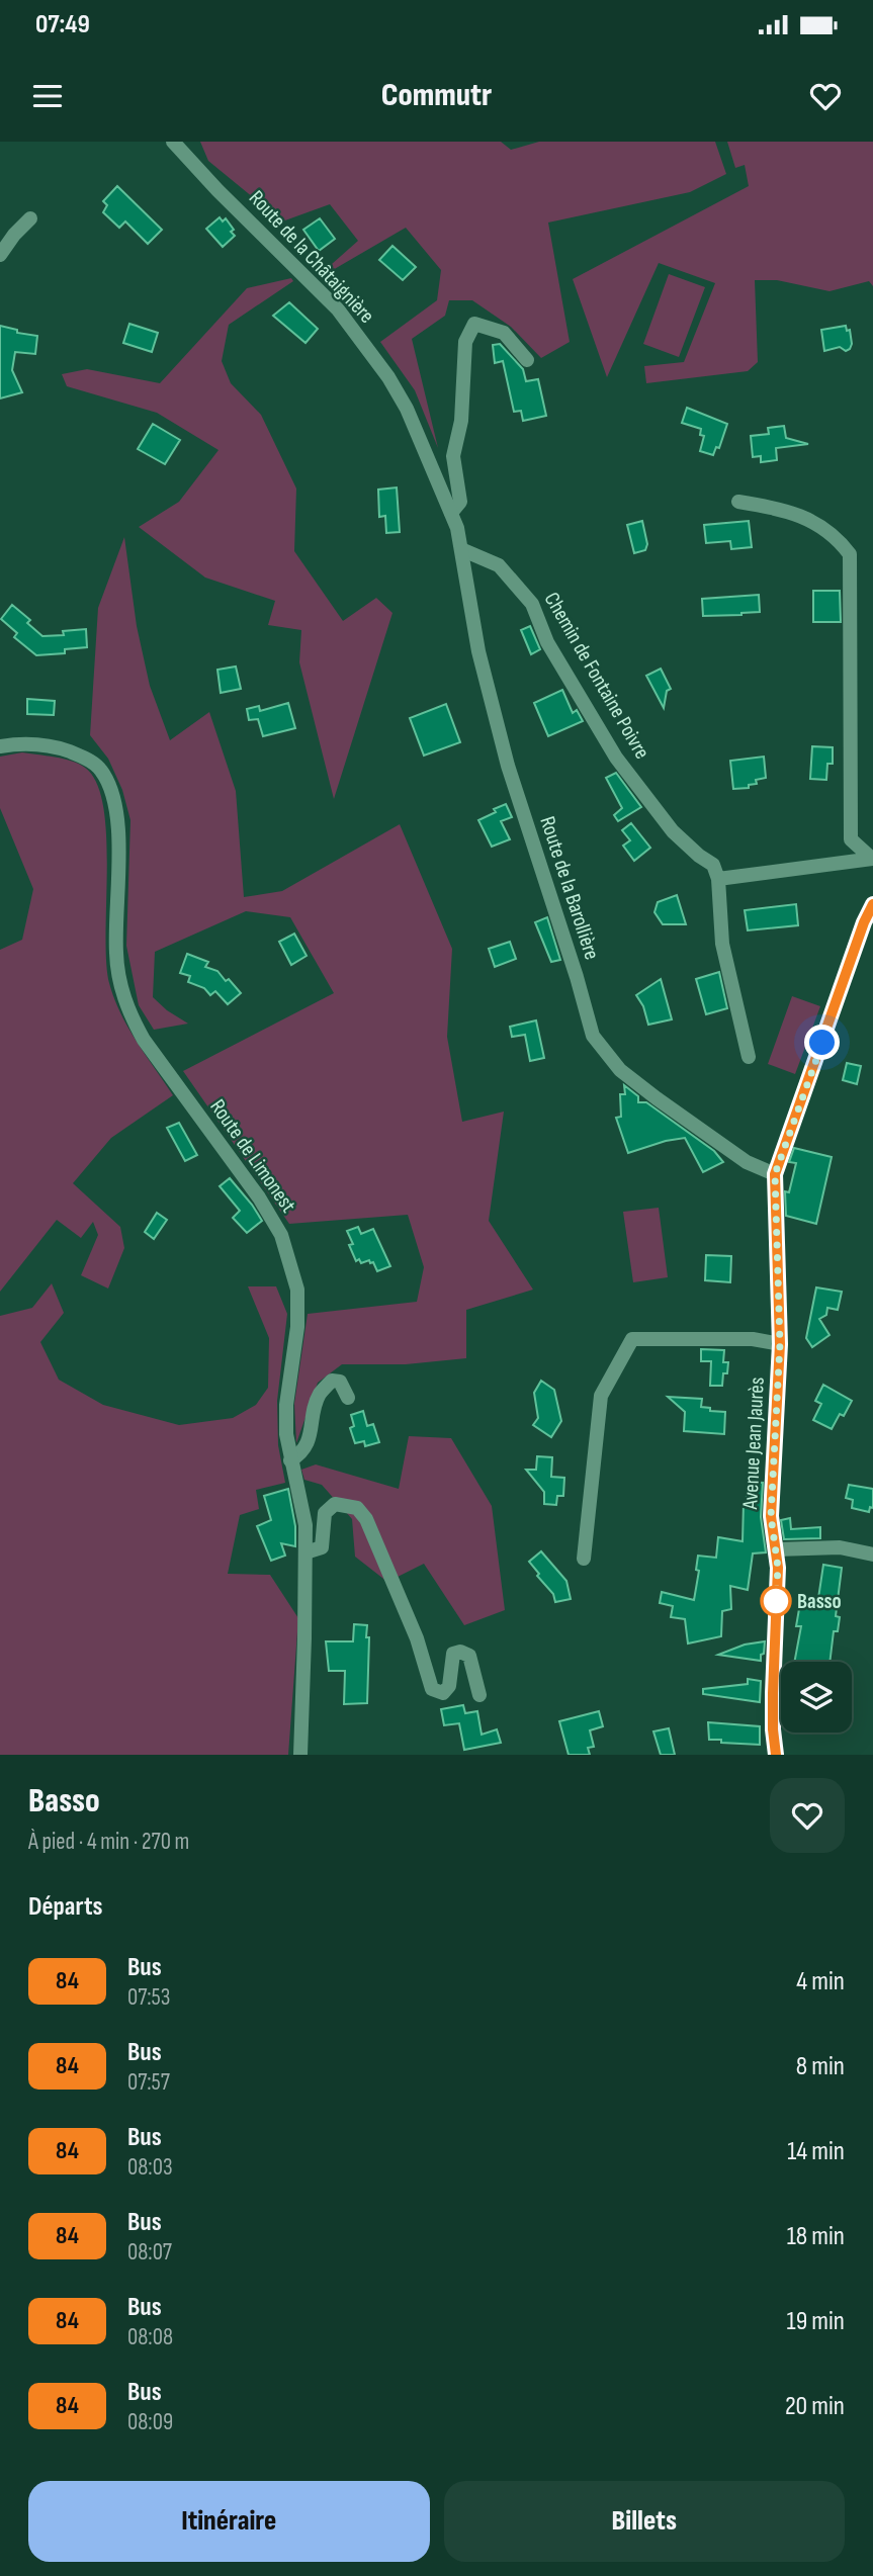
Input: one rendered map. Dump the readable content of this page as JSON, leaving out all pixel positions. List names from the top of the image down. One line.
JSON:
{"streets":{"main road":["Avenue Jean Jaurès"],"street":["Route de la Châtaignière","Chemin de Fontaine Poivre","Route de la Barollière","Route de Limonest"]},"crossings":[["Route de la Châtaignière","Route de la Barollière"],["Chemin de Fontaine Poivre","Route de la Barollière"],["Route de la Barollière","Avenue Jean Jaurès"]],"places":["Basso"],"lines":["bus line 84"],"page":{"status":"07:49","header":"Commutr","heading":[["Basso","À pied · 4 min · 270 m"],"Départs"],"list":[{"mark":"84","name":"Bus","note":"07:53","value":"4 min"},{"mark":"84","name":"Bus","note":"07:57","value":"8 min"},{"mark":"84","name":"Bus","note":"08:03","value":"14 min"},{"mark":"84","name":"Bus","note":"08:07","value":"18 min"},{"mark":"84","name":"Bus","note":"08:08","value":"19 min"},{"mark":"84","name":"Bus","note":"08:09","value":"20 min"}],"buttons":["Itinéraire","Billets"]}}
